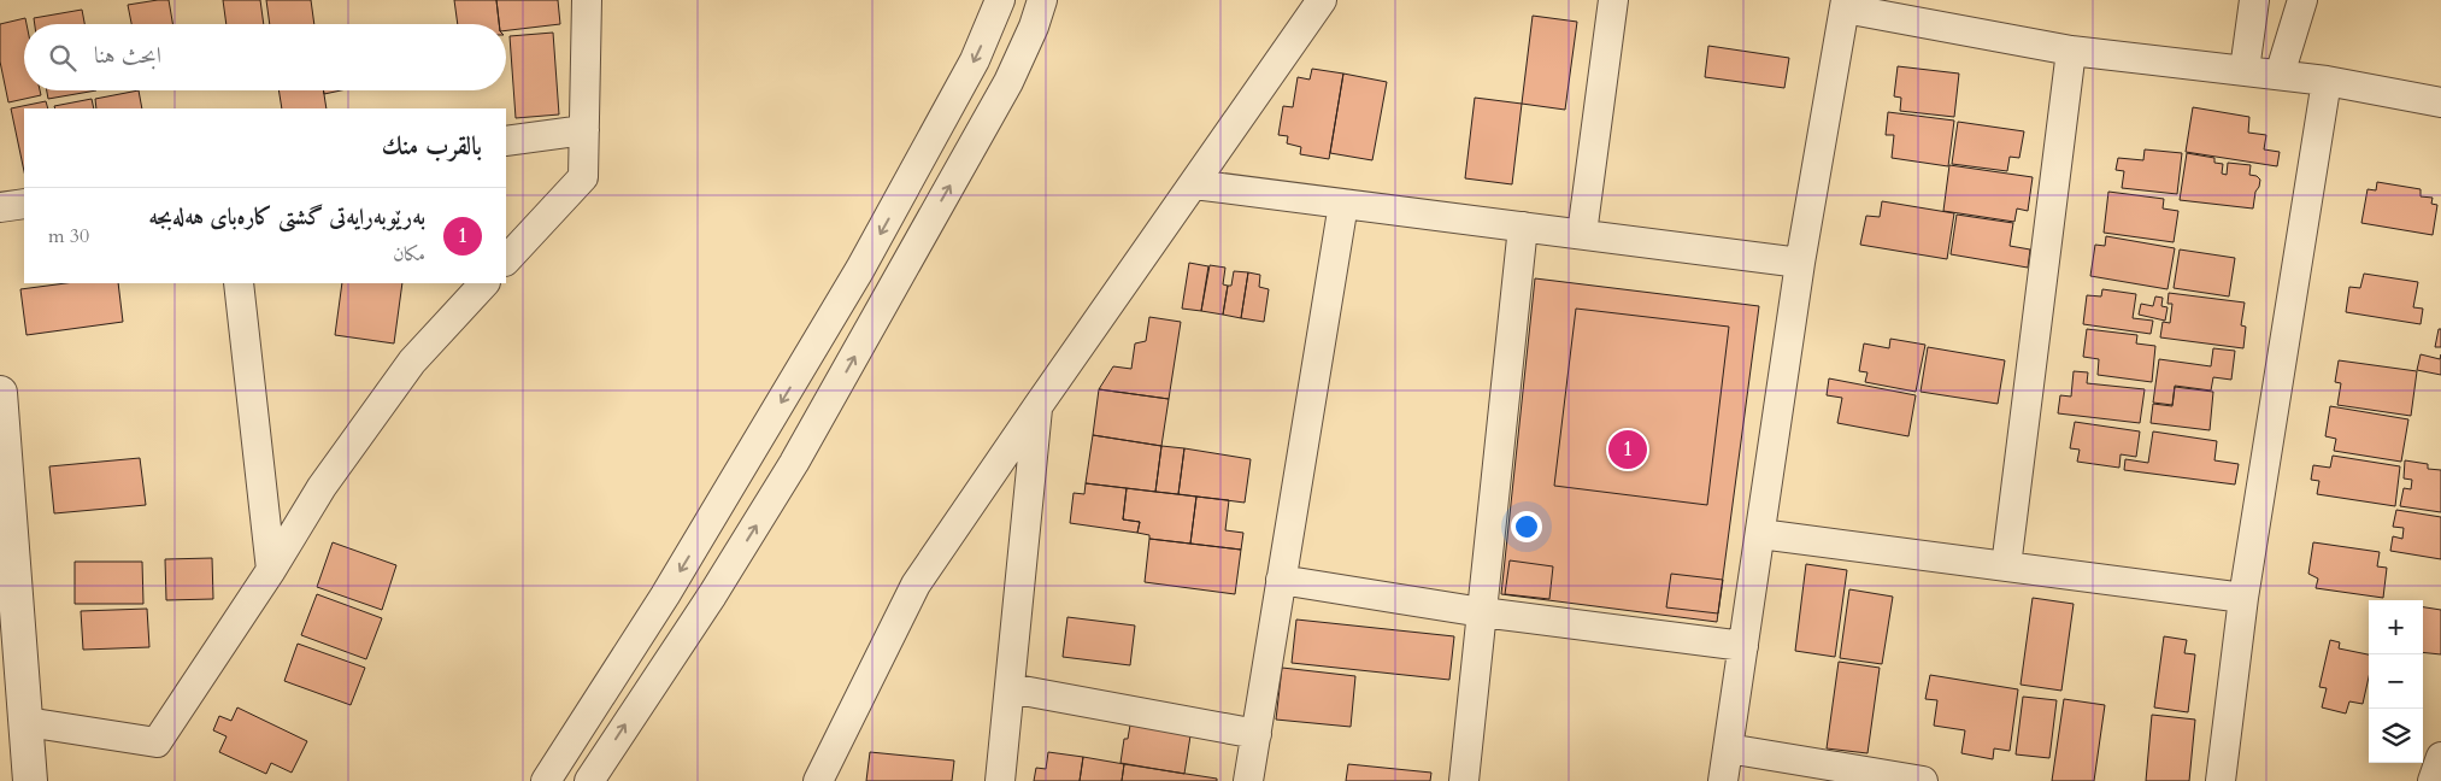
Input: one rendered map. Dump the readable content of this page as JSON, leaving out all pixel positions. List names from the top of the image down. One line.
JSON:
{"page":{"search":"ابحث هنا","heading":"بالقرب منك","list":[{"mark":"1","name":"بەرێوبەرایەتی گشتی کارەبای هەلەبجە","note":"مكان","value":"30 m"}],"pins":"1","map_buttons":["+","−"]}}
